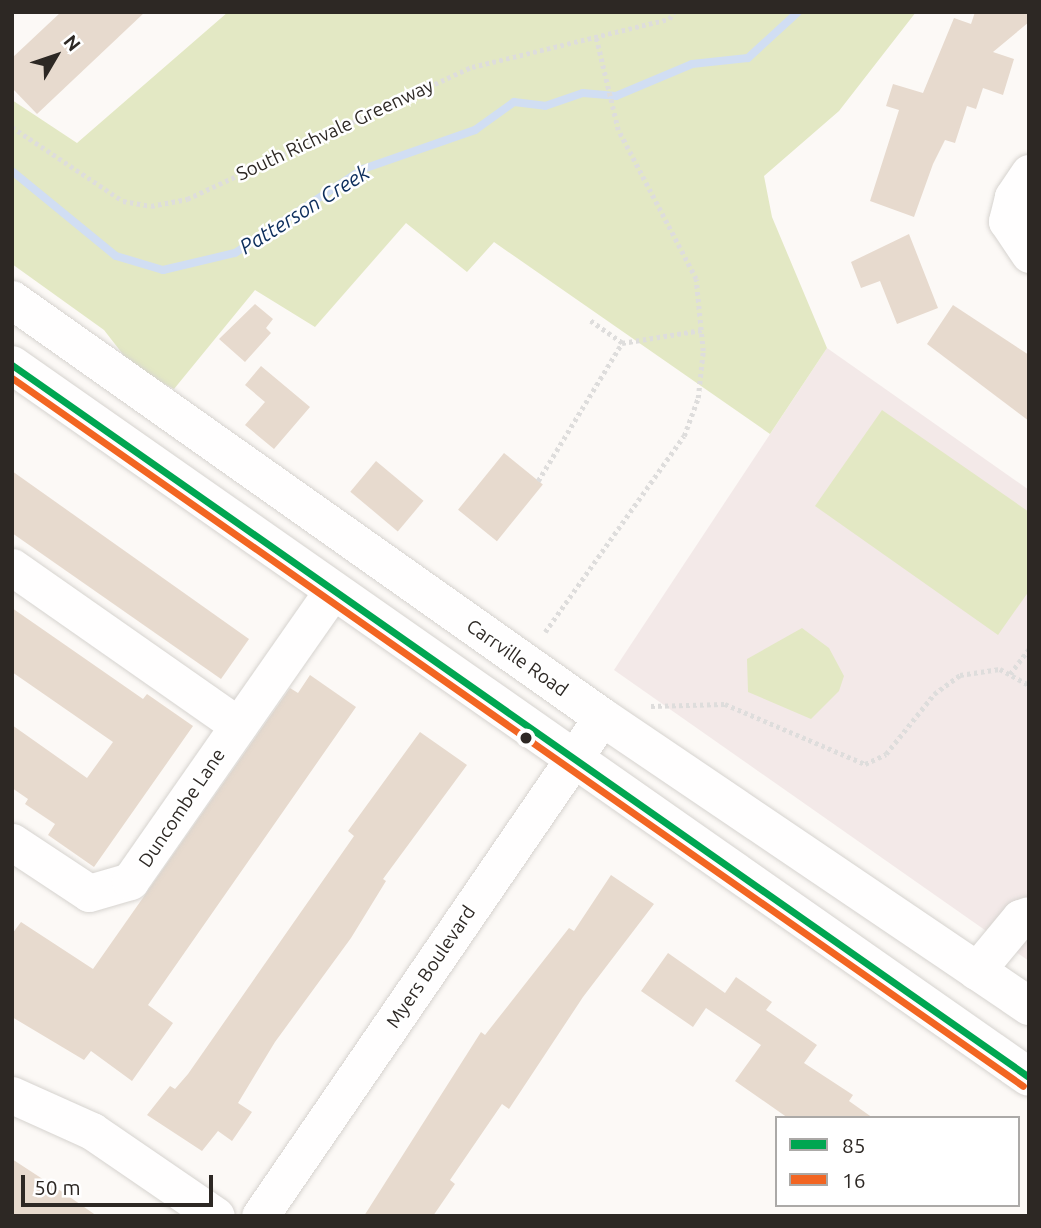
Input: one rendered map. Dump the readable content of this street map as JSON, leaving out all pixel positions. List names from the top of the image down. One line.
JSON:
{"streets":{"main road":["Carrville Road"],"street":["Duncombe Lane","Myers Boulevard"],"path":["South Richvale Greenway"]},"crossings":[["Carrville Road","Myers Boulevard"]],"water":["Patterson Creek"],"lines":["transit line 85","transit line 16"],"legend":["85","16"],"scale_bar":"50 m","north":"top right"}
